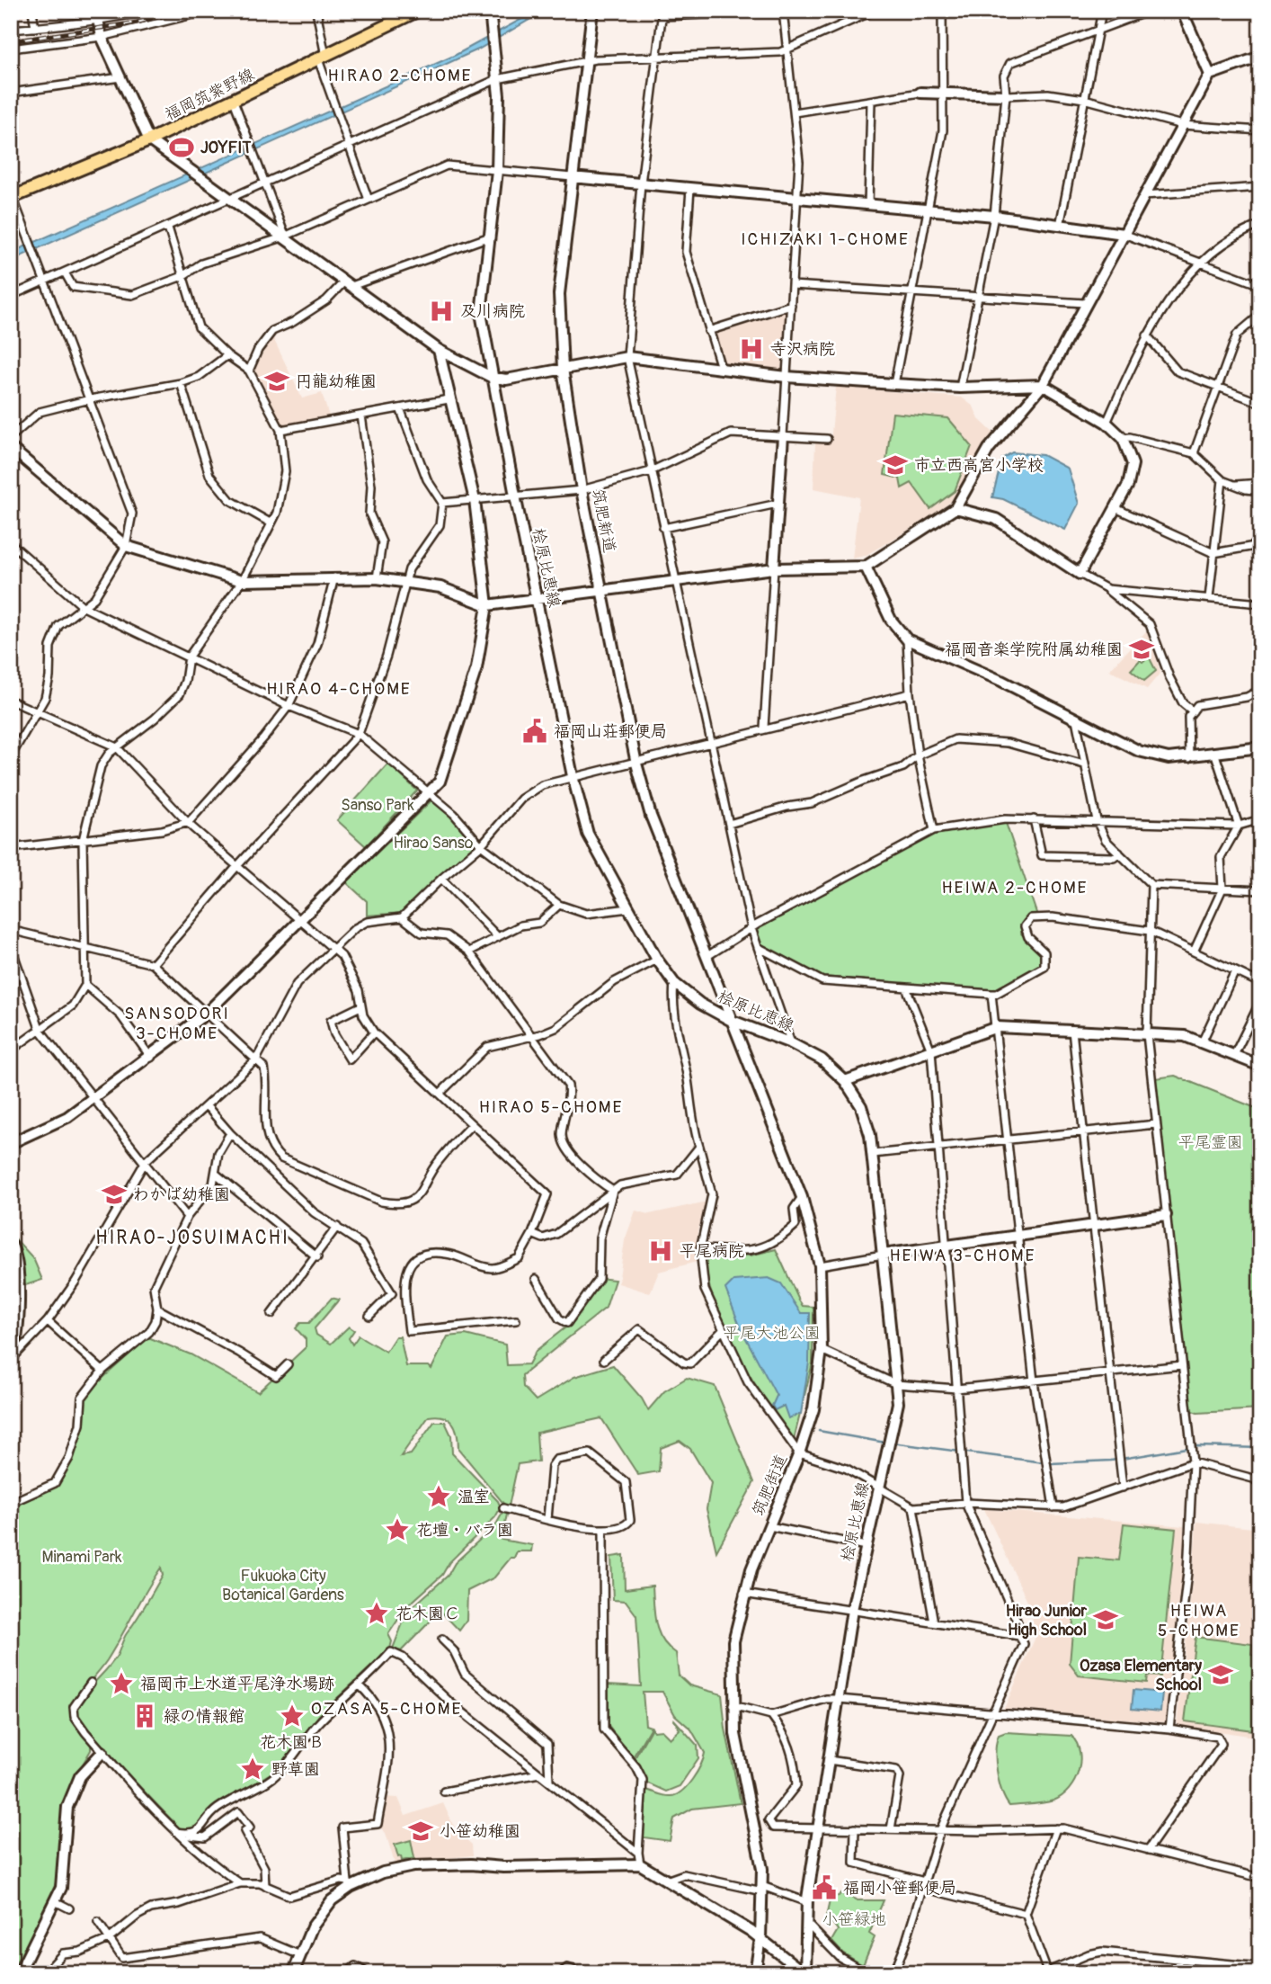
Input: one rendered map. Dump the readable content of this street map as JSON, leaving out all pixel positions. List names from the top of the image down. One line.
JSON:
{"streets":{"main road":["福岡筑紫野線"],"street":["筑肥新道","桧原比恵線","筑肥街道"]},"crossings":[["筑肥新道","桧原比恵線"],["筑肥新道","筑肥街道"],["桧原比恵線","筑肥街道"]],"districts":["HIRAO 2-CHOME","ICHIZAKI 1-CHOME","HIRAO 4-CHOME","HEIWA 2-CHOME","SANSODORI 3-CHOME","HIRAO 5-CHOME","HIRAO-JOSUIMACHI","HEIWA 3-CHOME","HEIWA 5-CHOME","OZASA 5-CHOME"],"parks":["Sanso Park","Hirao Sanso","平尾霊園","平尾大池公園","Minami Park","Fukuoka City Botanical Gardens","小笹緑地"],"places":{"sports":["JOYFIT"],"hospital":["及川病院","寺沢病院","平尾病院"],"school or university":["円龍幼稚園","市立西高宮小学校","福岡音楽学院附属幼稚園","わかば幼稚園","Hirao Junior High School","Ozasa Elementary School","小笹幼稚園"],"public building":["福岡山荘郵便局","福岡小笹郵便局"],"place":["温室","花壇・バラ園","花木園Ｃ","福岡市上水道平尾浄水場跡","花木園Ｂ","野草園"],"building":["緑の情報館"]}}
